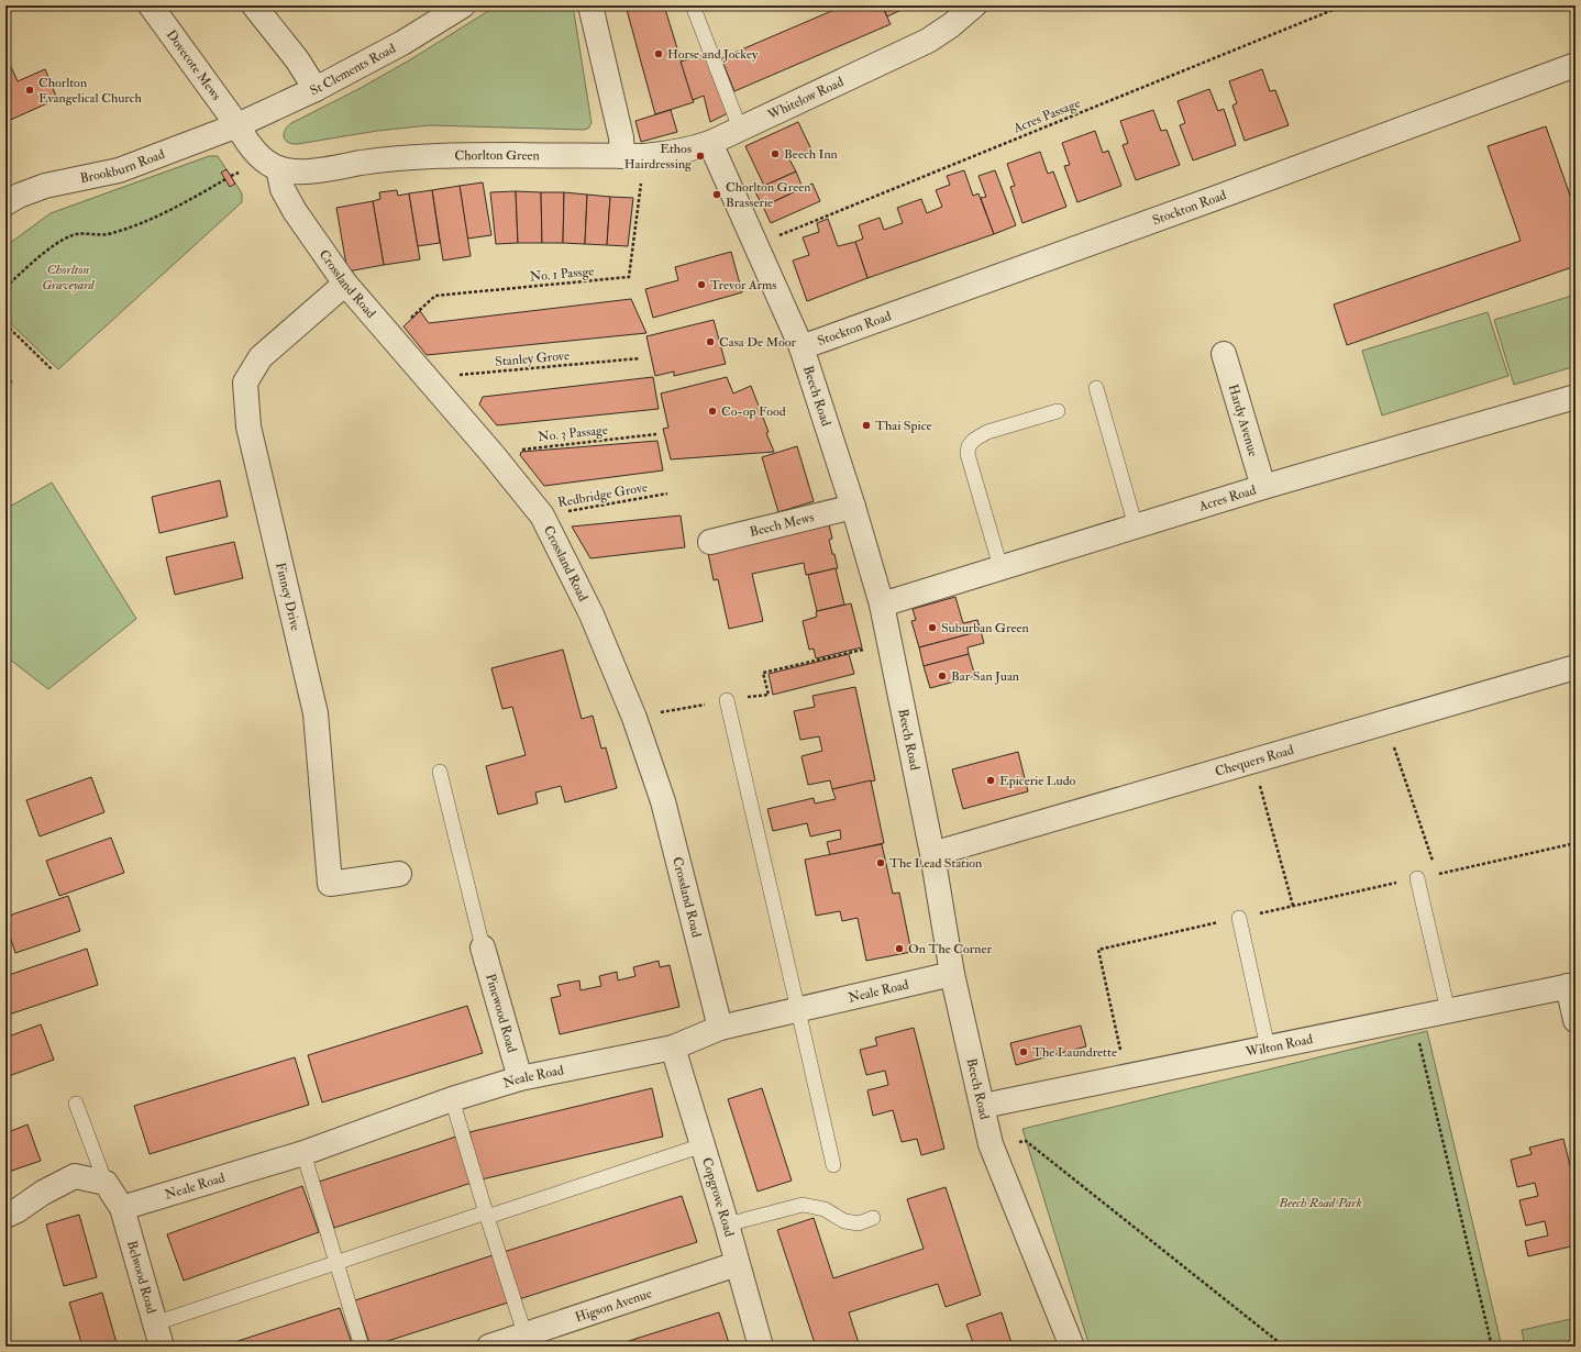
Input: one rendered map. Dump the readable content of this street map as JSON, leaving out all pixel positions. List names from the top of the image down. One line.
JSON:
{"streets":{"street":["Dovecote Mews","St Clements Road","Whitelow Road","Chorlton Green","Brookburn Road","Stockton Road","Crossland Road","Beech Road","Hardy Avenue","Acres Road","Beech Mews","Finney Drive","Chequers Road","Neale Road","Pinewood Road","Wilton Road","Copgrove Road","Belwood Road","Higson Avenue"],"path":["Acres Passage","No. 1 Passge","Stanley Grove","No. 3 Passage","Redbridge Grove"]},"crossings":[["Dovecote Mews","St Clements Road"],["Dovecote Mews","Chorlton Green"],["Dovecote Mews","Brookburn Road"],["St Clements Road","Chorlton Green"],["St Clements Road","Brookburn Road"],["Whitelow Road","Chorlton Green"],["Whitelow Road","No. 1 Passge"],["Whitelow Road","Beech Road"],["Acres Passage","Beech Road"],["Chorlton Green","Brookburn Road"],["Chorlton Green","No. 1 Passge"],["Chorlton Green","Crossland Road"],["Stockton Road","Beech Road"],["No. 1 Passge","Crossland Road"],["Crossland Road","Stanley Grove"],["Crossland Road","No. 3 Passage"],["Crossland Road","Redbridge Grove"],["Crossland Road","Finney Drive"],["Crossland Road","Neale Road"],["Beech Road","Acres Road"],["Beech Road","Beech Mews"],["Beech Road","Chequers Road"],["Beech Road","Neale Road"],["Beech Road","Wilton Road"],["Hardy Avenue","Acres Road"],["Neale Road","Pinewood Road"],["Neale Road","Copgrove Road"],["Neale Road","Belwood Road"],["Copgrove Road","Higson Avenue"]],"parks":["Chorlton Graveyard","Beech Road Park"],"places":["Horse and Jockey","Chorlton Evangelical Church","Beech Inn","Ethos Hairdressing","Chorlton Green Brasserie","Trevor Arms","Casa De Moor","Co-op Food","Thai Spice","Suburban Green","Bar San Juan","Epicerie Ludo","The Lead Station","On The Corner","The Laundrette"]}
